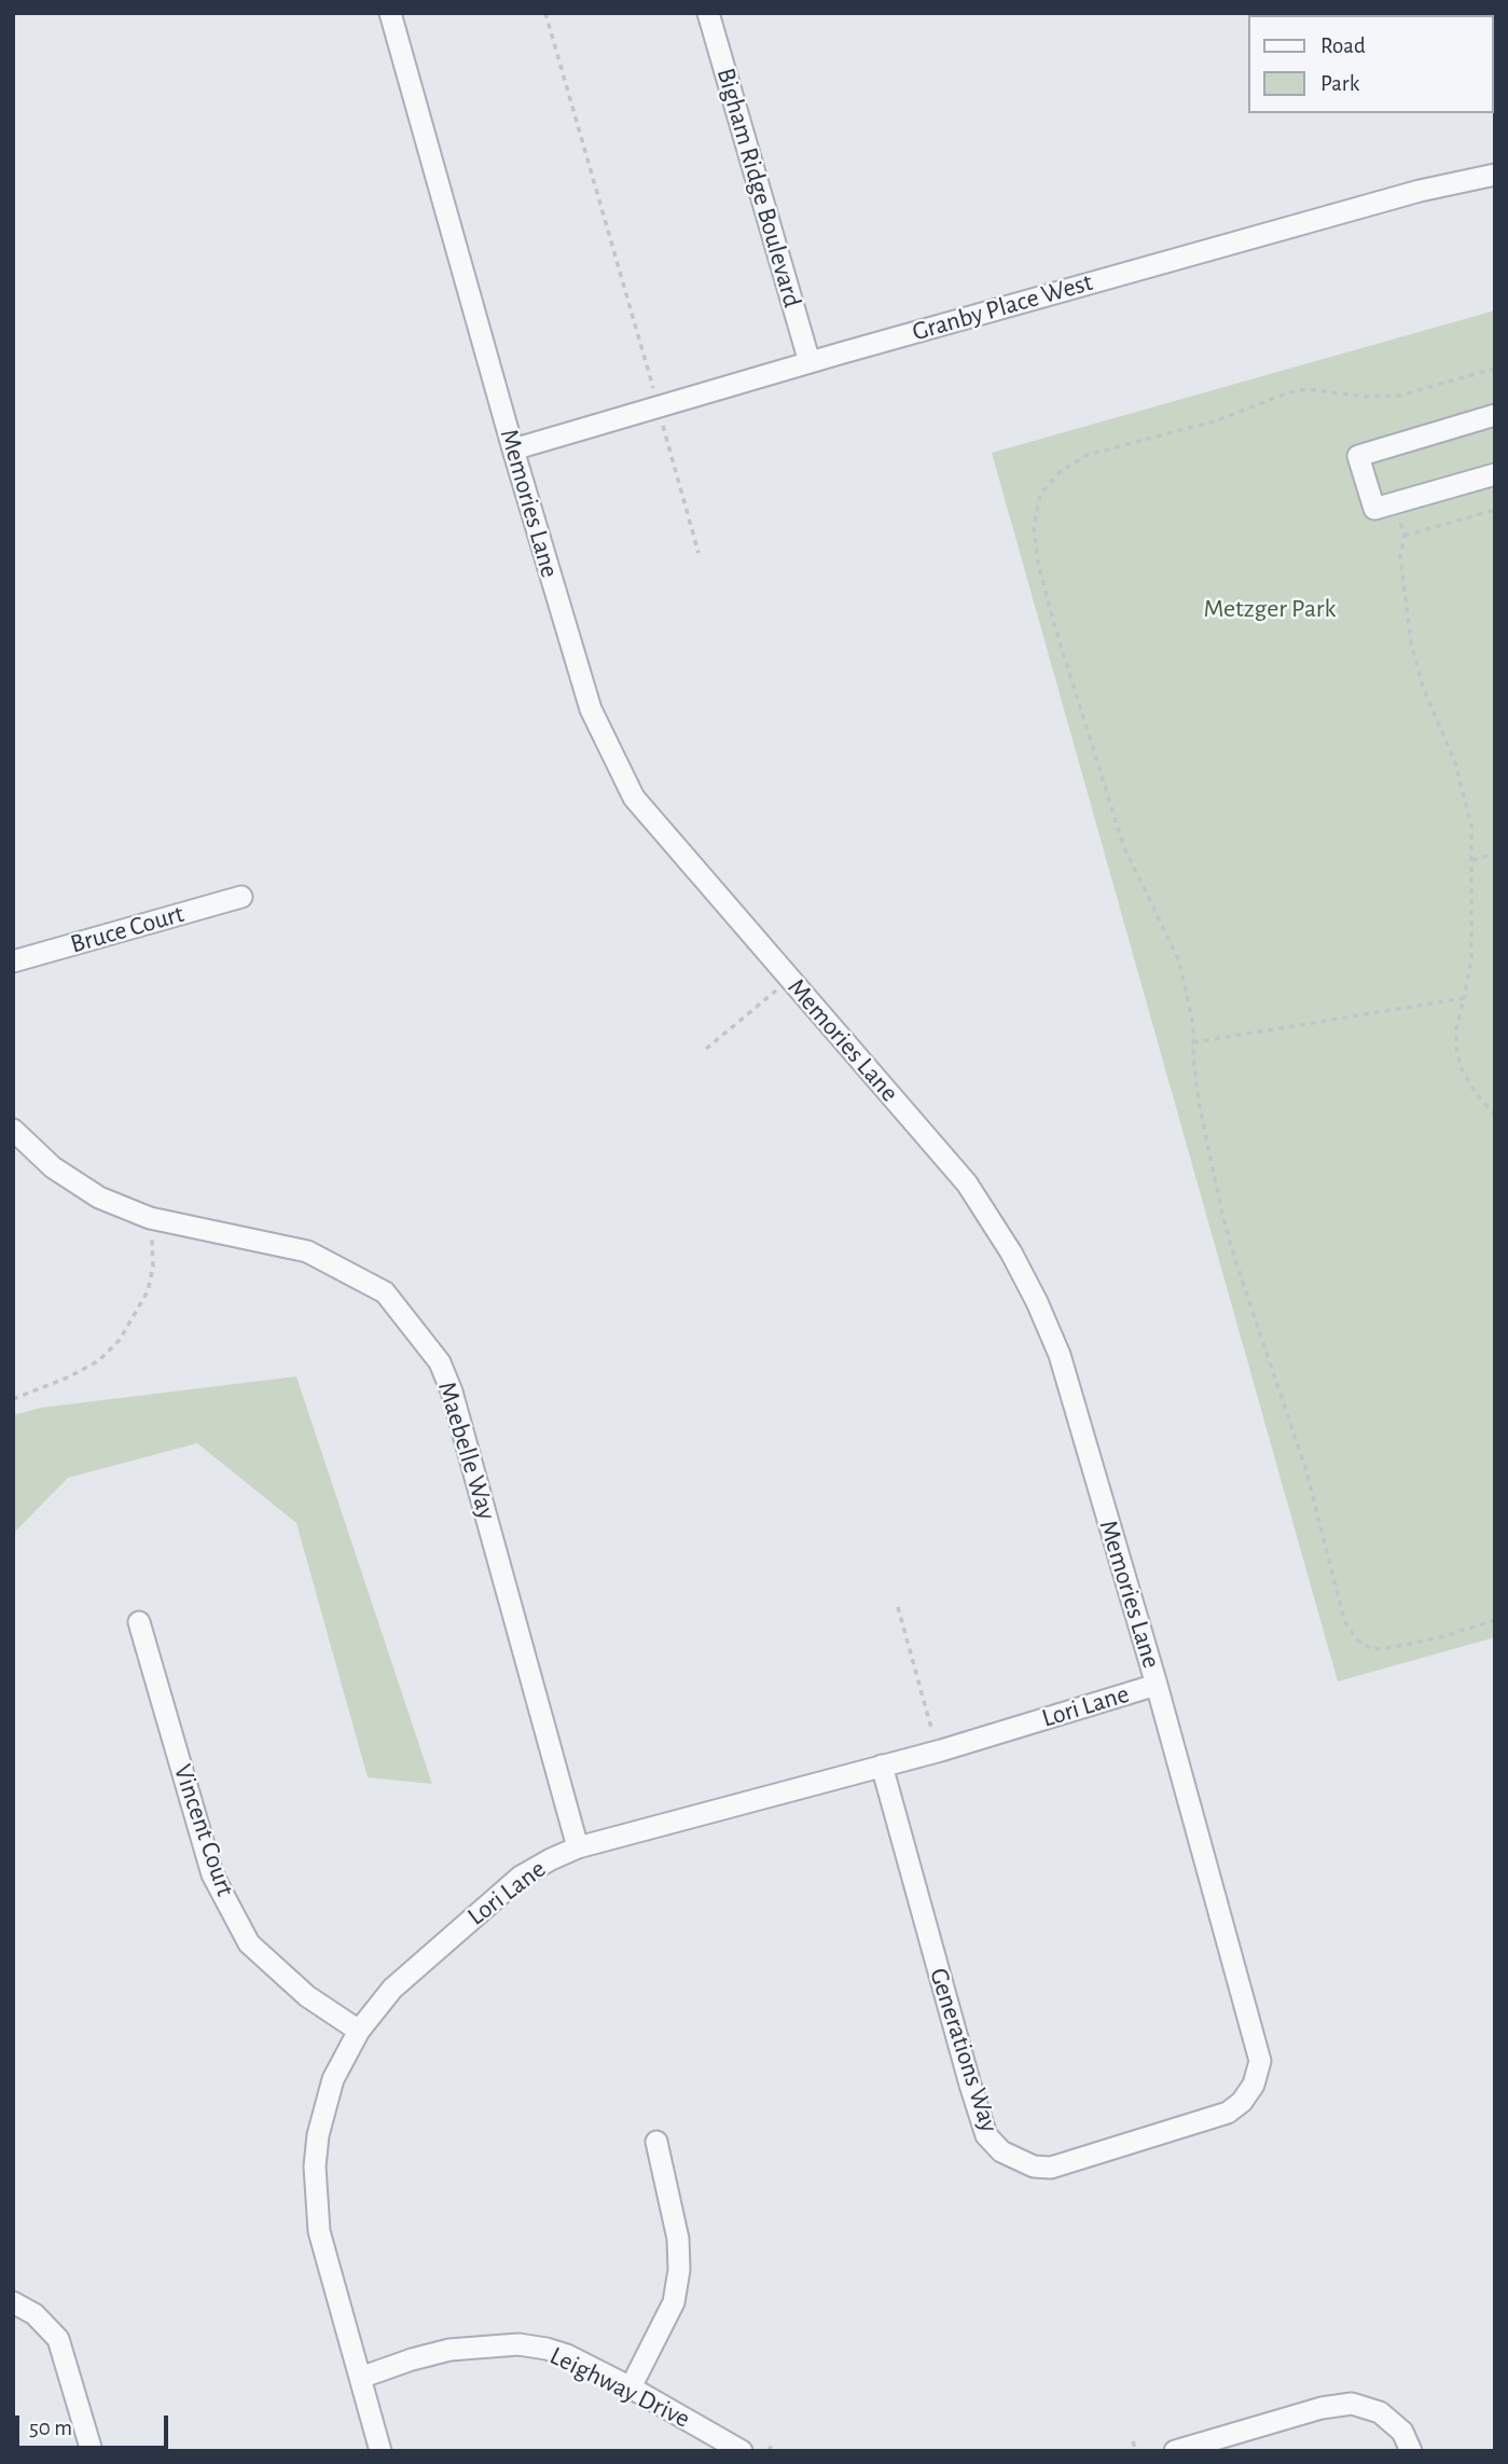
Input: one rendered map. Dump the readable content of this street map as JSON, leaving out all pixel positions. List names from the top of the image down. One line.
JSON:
{"streets":{"street":["Bigham Ridge Boulevard","Granby Place West","Memories Lane","Bruce Court","Maebelle Way","Lori Lane","Vincent Court","Generations Way","Leighway Drive"]},"crossings":[["Bigham Ridge Boulevard","Granby Place West"],["Granby Place West","Memories Lane"],["Memories Lane","Lori Lane"],["Memories Lane","Generations Way"],["Maebelle Way","Lori Lane"],["Lori Lane","Vincent Court"],["Lori Lane","Generations Way"],["Lori Lane","Leighway Drive"]],"parks":["Metzger Park"],"legend":["Road","Park"],"scale_bar":"50 m"}
